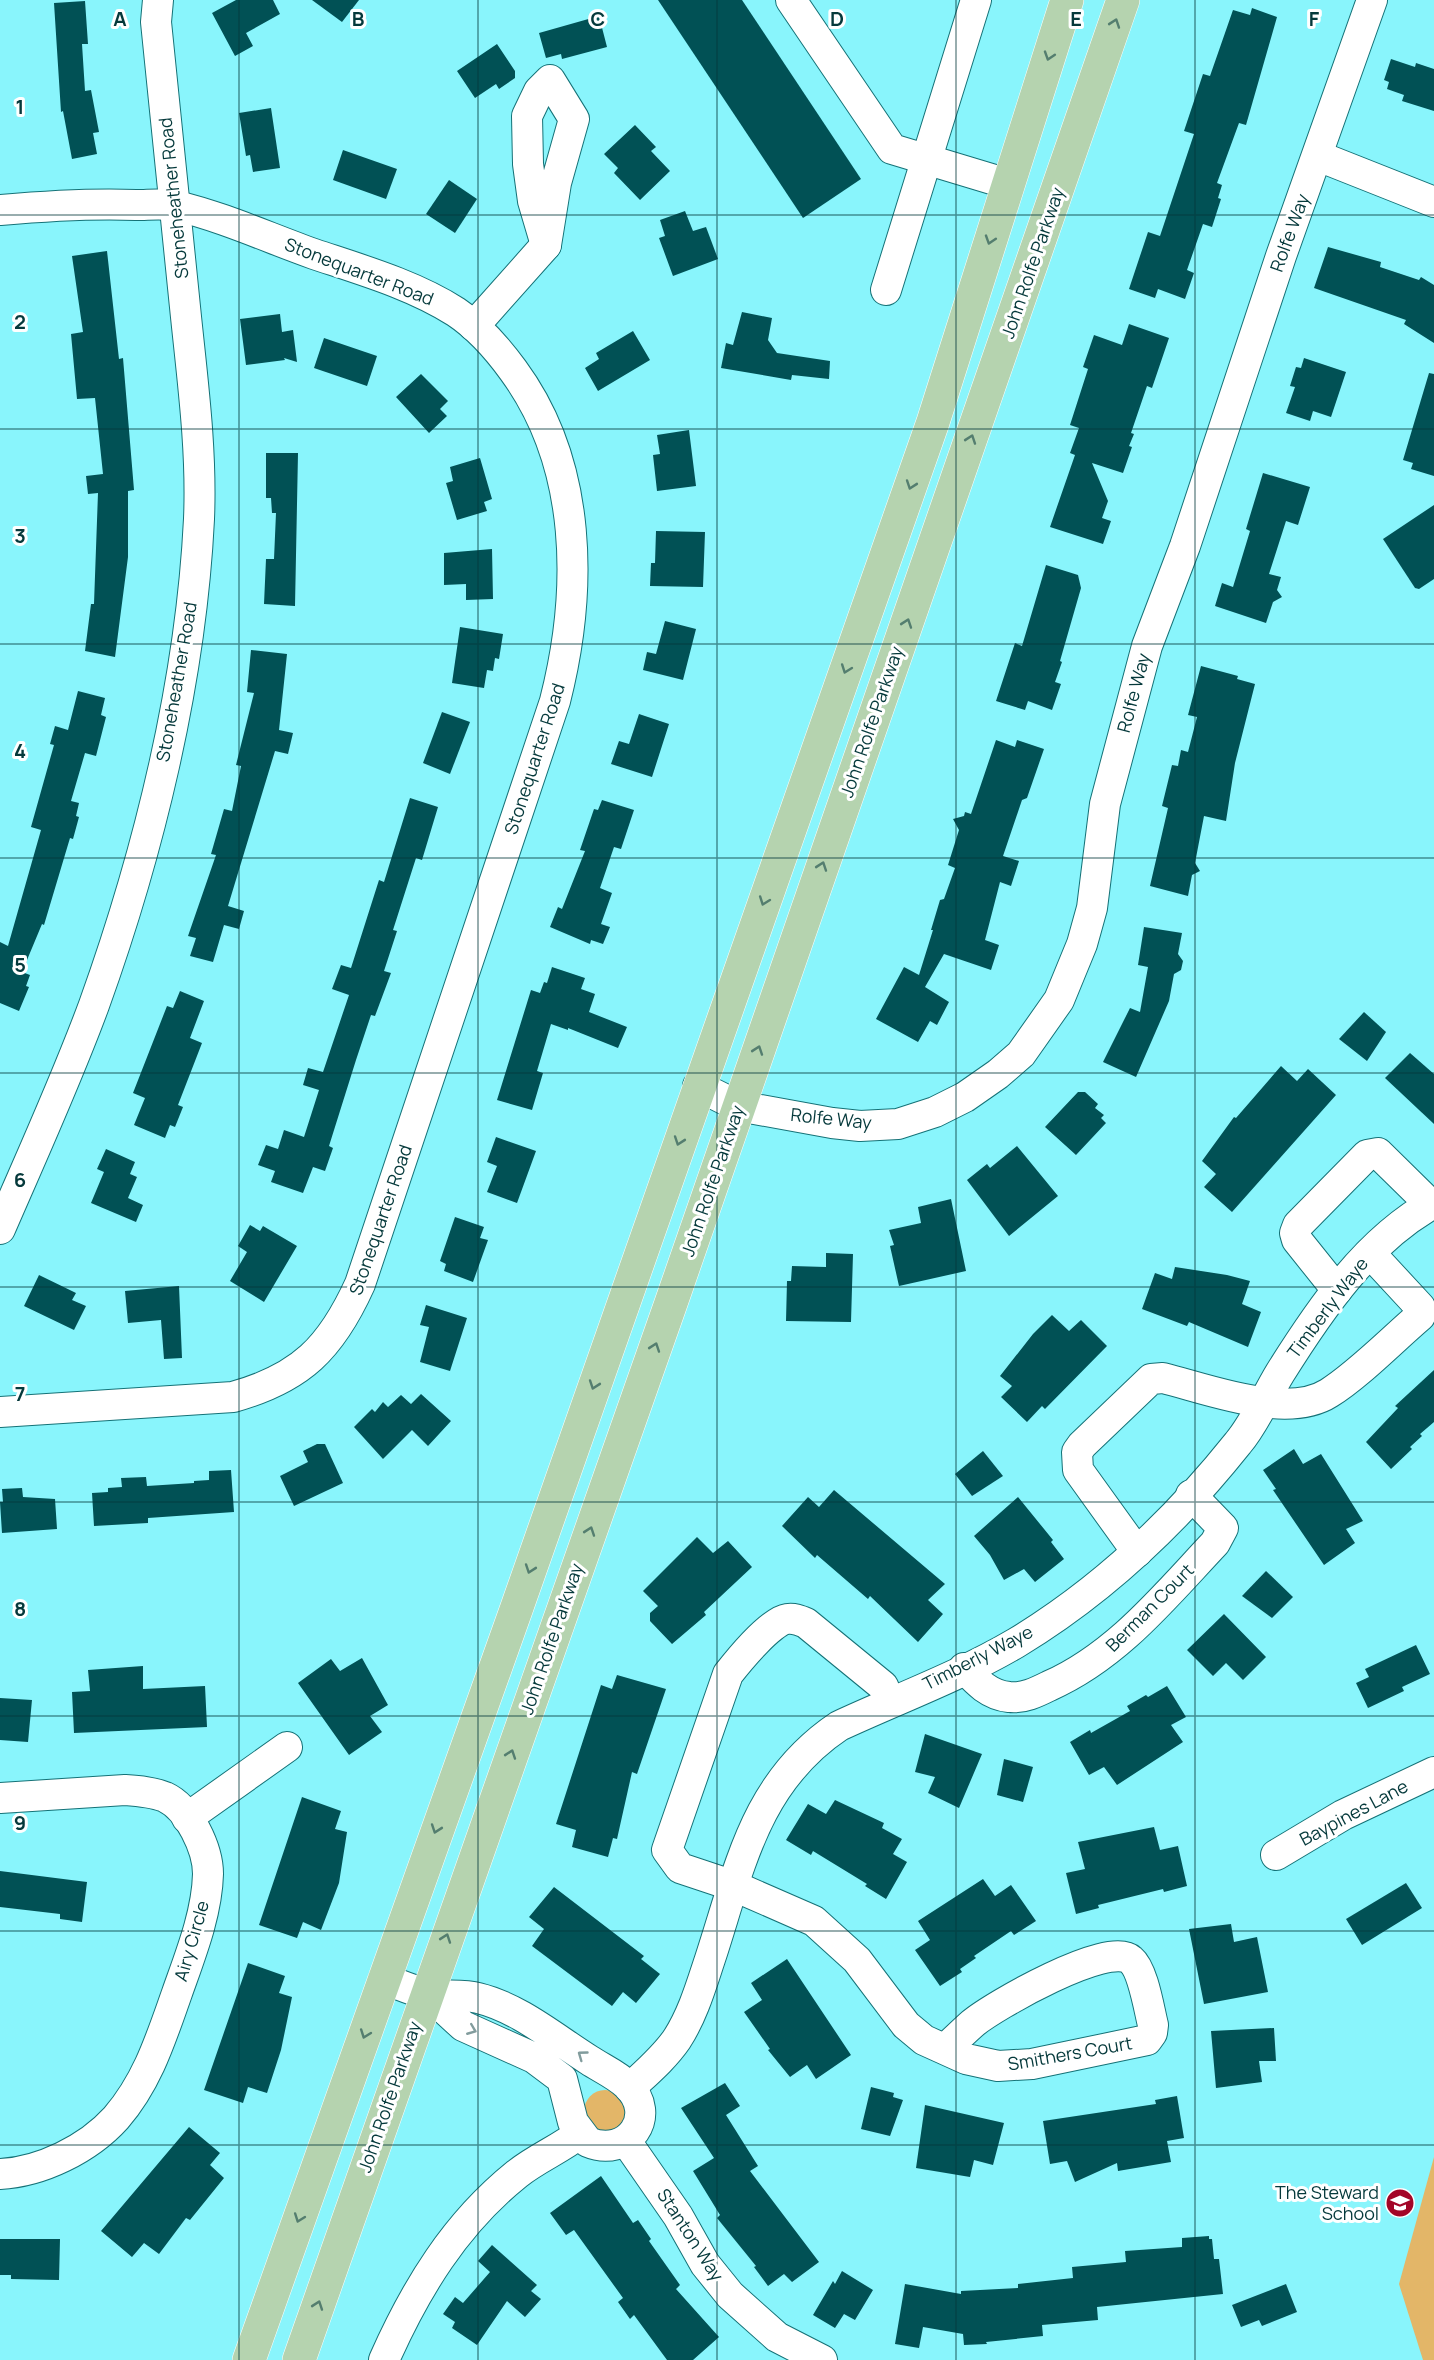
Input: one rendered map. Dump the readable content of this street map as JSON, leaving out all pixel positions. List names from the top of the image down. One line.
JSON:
{"streets":{"main road":["John Rolfe Parkway"],"street":["Stoneheather Road","Rolfe Way","Stonequarter Road","Timberly Waye","Berman Court","Baypines Lane","Airy Circle","Smithers Court","Stanton Way"]},"crossings":[["Stoneheather Road","Stonequarter Road"],["Rolfe Way","John Rolfe Parkway"],["Timberly Waye","Berman Court"],["Timberly Waye","Smithers Court"]],"places":{"school or university":["The Steward School"]},"grid":{"columns":["A","B","C","D","E","F"],"rows":["1","2","3","4","5","6","7","8","9"]}}
